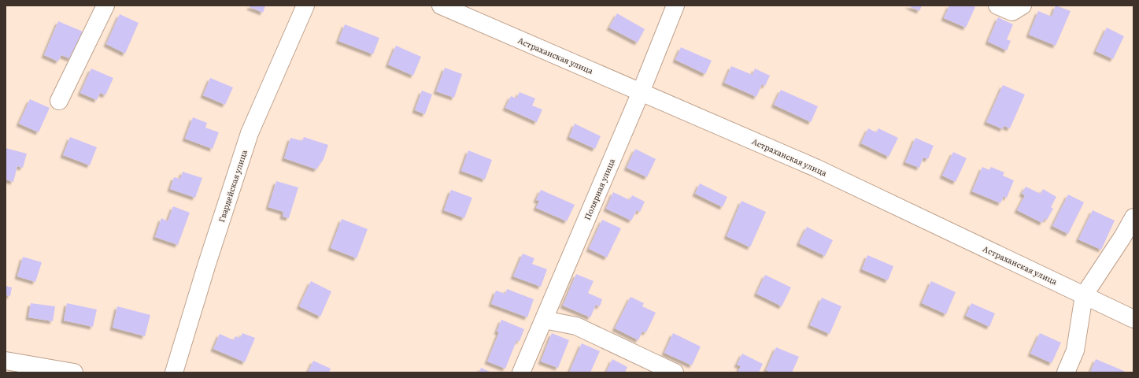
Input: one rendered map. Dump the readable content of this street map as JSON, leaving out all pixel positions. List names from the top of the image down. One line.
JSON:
{"streets":{"street":["Астраханская улица","Гвардейская улица","Полярная улица"]},"crossings":[["Астраханская улица","Полярная улица"]]}
